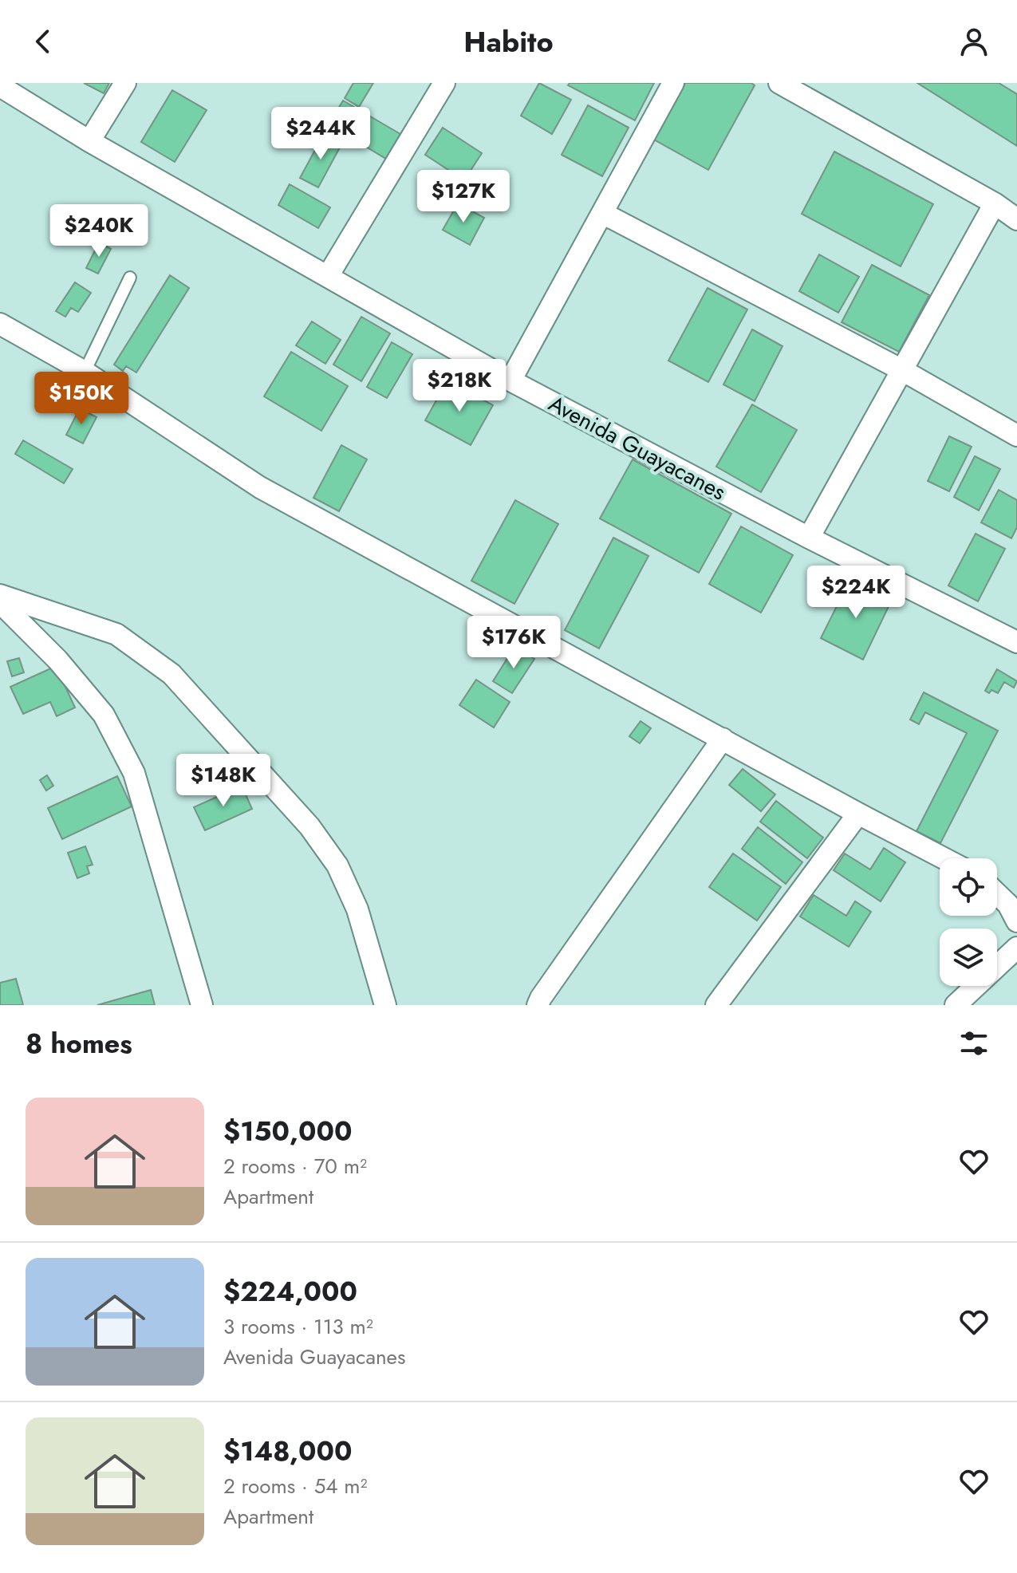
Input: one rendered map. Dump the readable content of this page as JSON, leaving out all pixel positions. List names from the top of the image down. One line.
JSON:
{"streets":{"street":["Avenida Guayacanes"]},"page":{"header":"Habito","price":["$244K","$127K","$240K","$218K","$150K","$224K","$176K","$148K"],"heading":"8 homes","list":[{"name":"$150,000","note":"2 rooms · 70 m² · Apartment"},{"name":"$224,000","note":"3 rooms · 113 m² · Avenida Guayacanes"},{"name":"$148,000","note":"2 rooms · 54 m² · Apartment"}]}}
